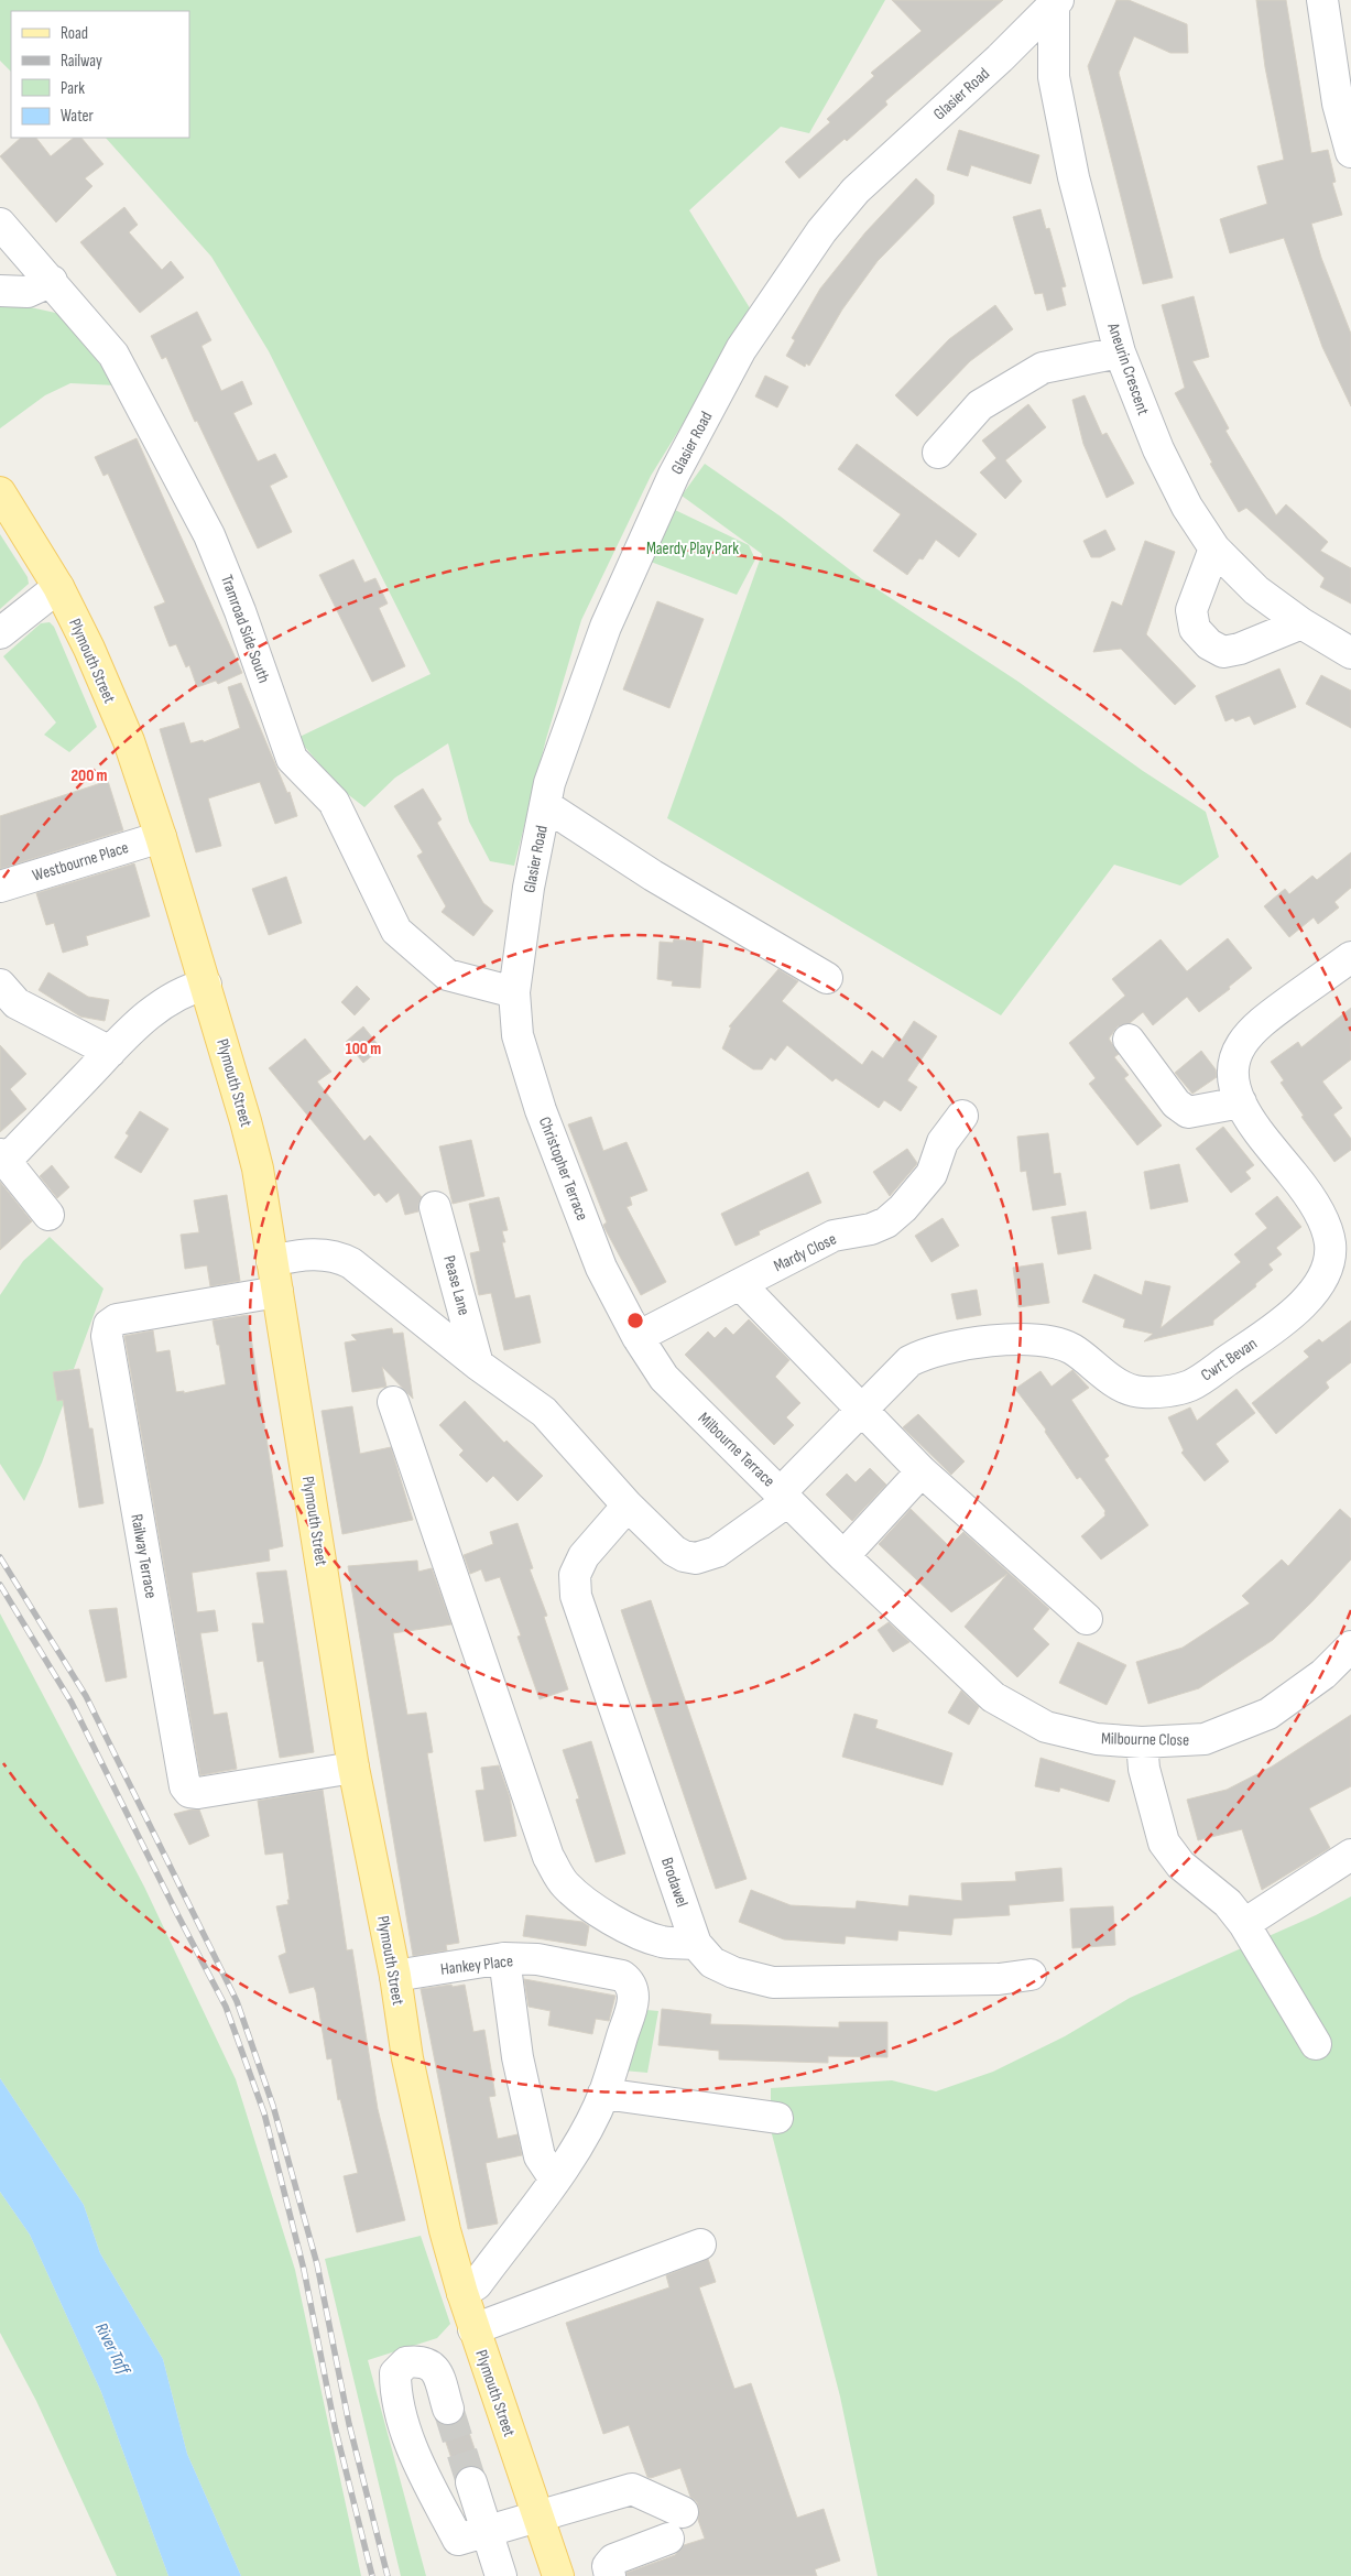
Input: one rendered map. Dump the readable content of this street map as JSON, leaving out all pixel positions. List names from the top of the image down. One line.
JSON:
{"streets":{"main road":["Plymouth Street"],"street":["Glasier Road","Aneurin Crescent","Tramroad Side South","Westbourne Place","Christopher Terrace","Mardy Close","Pease Lane","Cwrt Bevan","Milbourne Terrace","Railway Terrace","Milbourne Close","Brodawel","Hankey Place"]},"crossings":[["Glasier Road","Aneurin Crescent"],["Glasier Road","Tramroad Side South"],["Glasier Road","Christopher Terrace"],["Tramroad Side South","Christopher Terrace"],["Plymouth Street","Westbourne Place"],["Plymouth Street","Cwrt Bevan"],["Plymouth Street","Railway Terrace"],["Plymouth Street","Hankey Place"],["Christopher Terrace","Mardy Close"],["Christopher Terrace","Milbourne Terrace"],["Mardy Close","Milbourne Terrace"],["Pease Lane","Cwrt Bevan"],["Cwrt Bevan","Milbourne Terrace"],["Cwrt Bevan","Brodawel"],["Milbourne Terrace","Milbourne Close"]],"water":["River Taff"],"parks":["Maerdy Play Park"],"legend":["Road","Railway","Park","Water"],"rings":["200 m","100 m"]}
